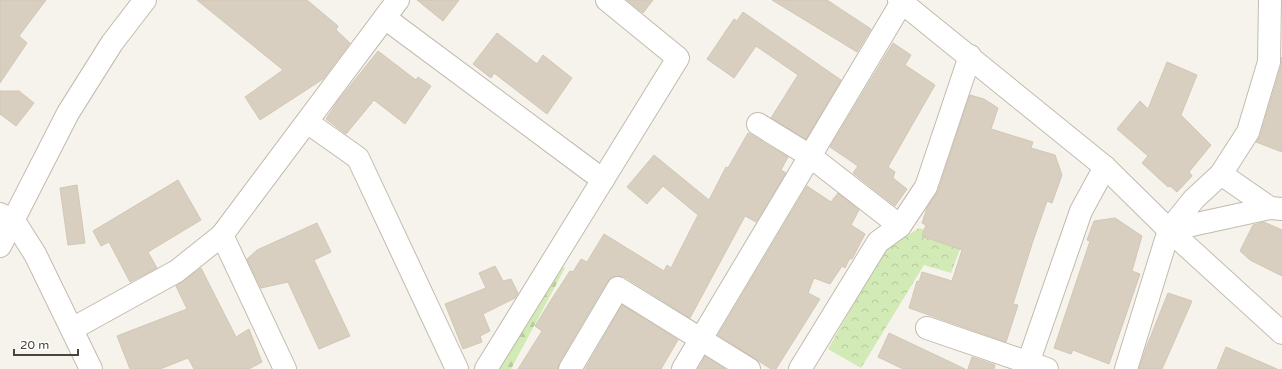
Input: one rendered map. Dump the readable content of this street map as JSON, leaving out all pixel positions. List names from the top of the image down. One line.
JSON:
{"scale_bar":"20 m"}
